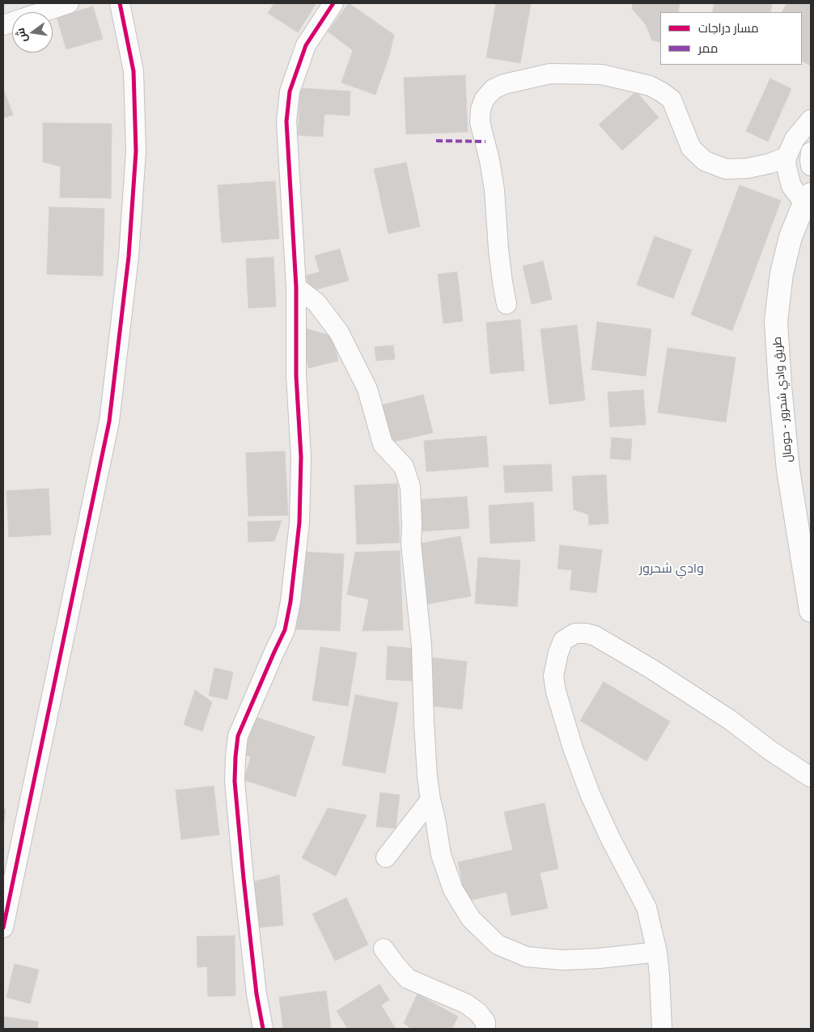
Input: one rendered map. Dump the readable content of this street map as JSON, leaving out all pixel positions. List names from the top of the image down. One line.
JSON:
{"streets":{"main road":["طريق وادي شحرور - حومال"]},"districts":["وادي شحرور"],"legend":["مسار دراجات","ممر"],"north":"left"}
